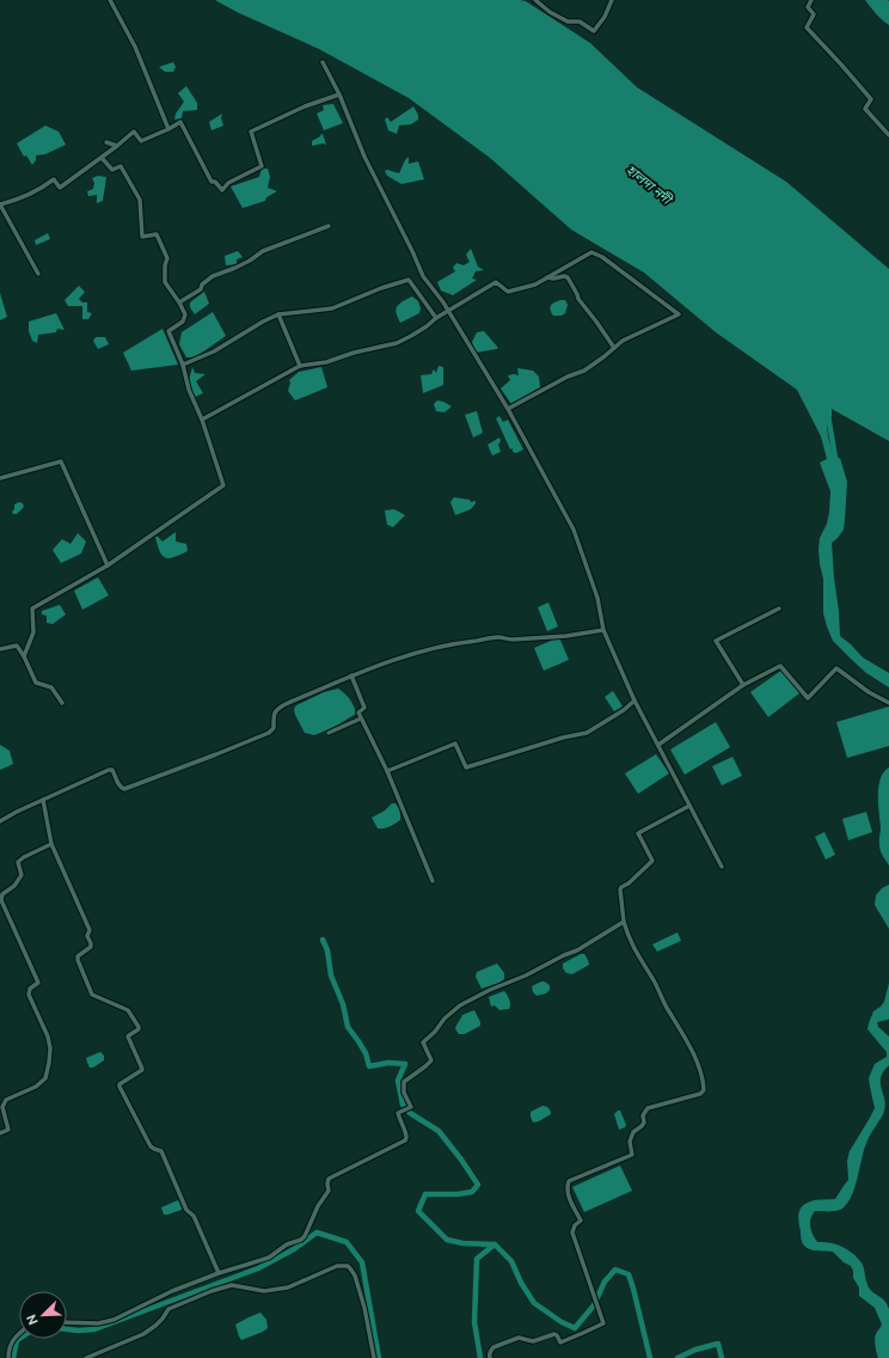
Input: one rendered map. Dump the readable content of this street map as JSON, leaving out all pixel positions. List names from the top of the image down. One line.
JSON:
{"water":["হালদা নদী"],"north":"bottom left"}
